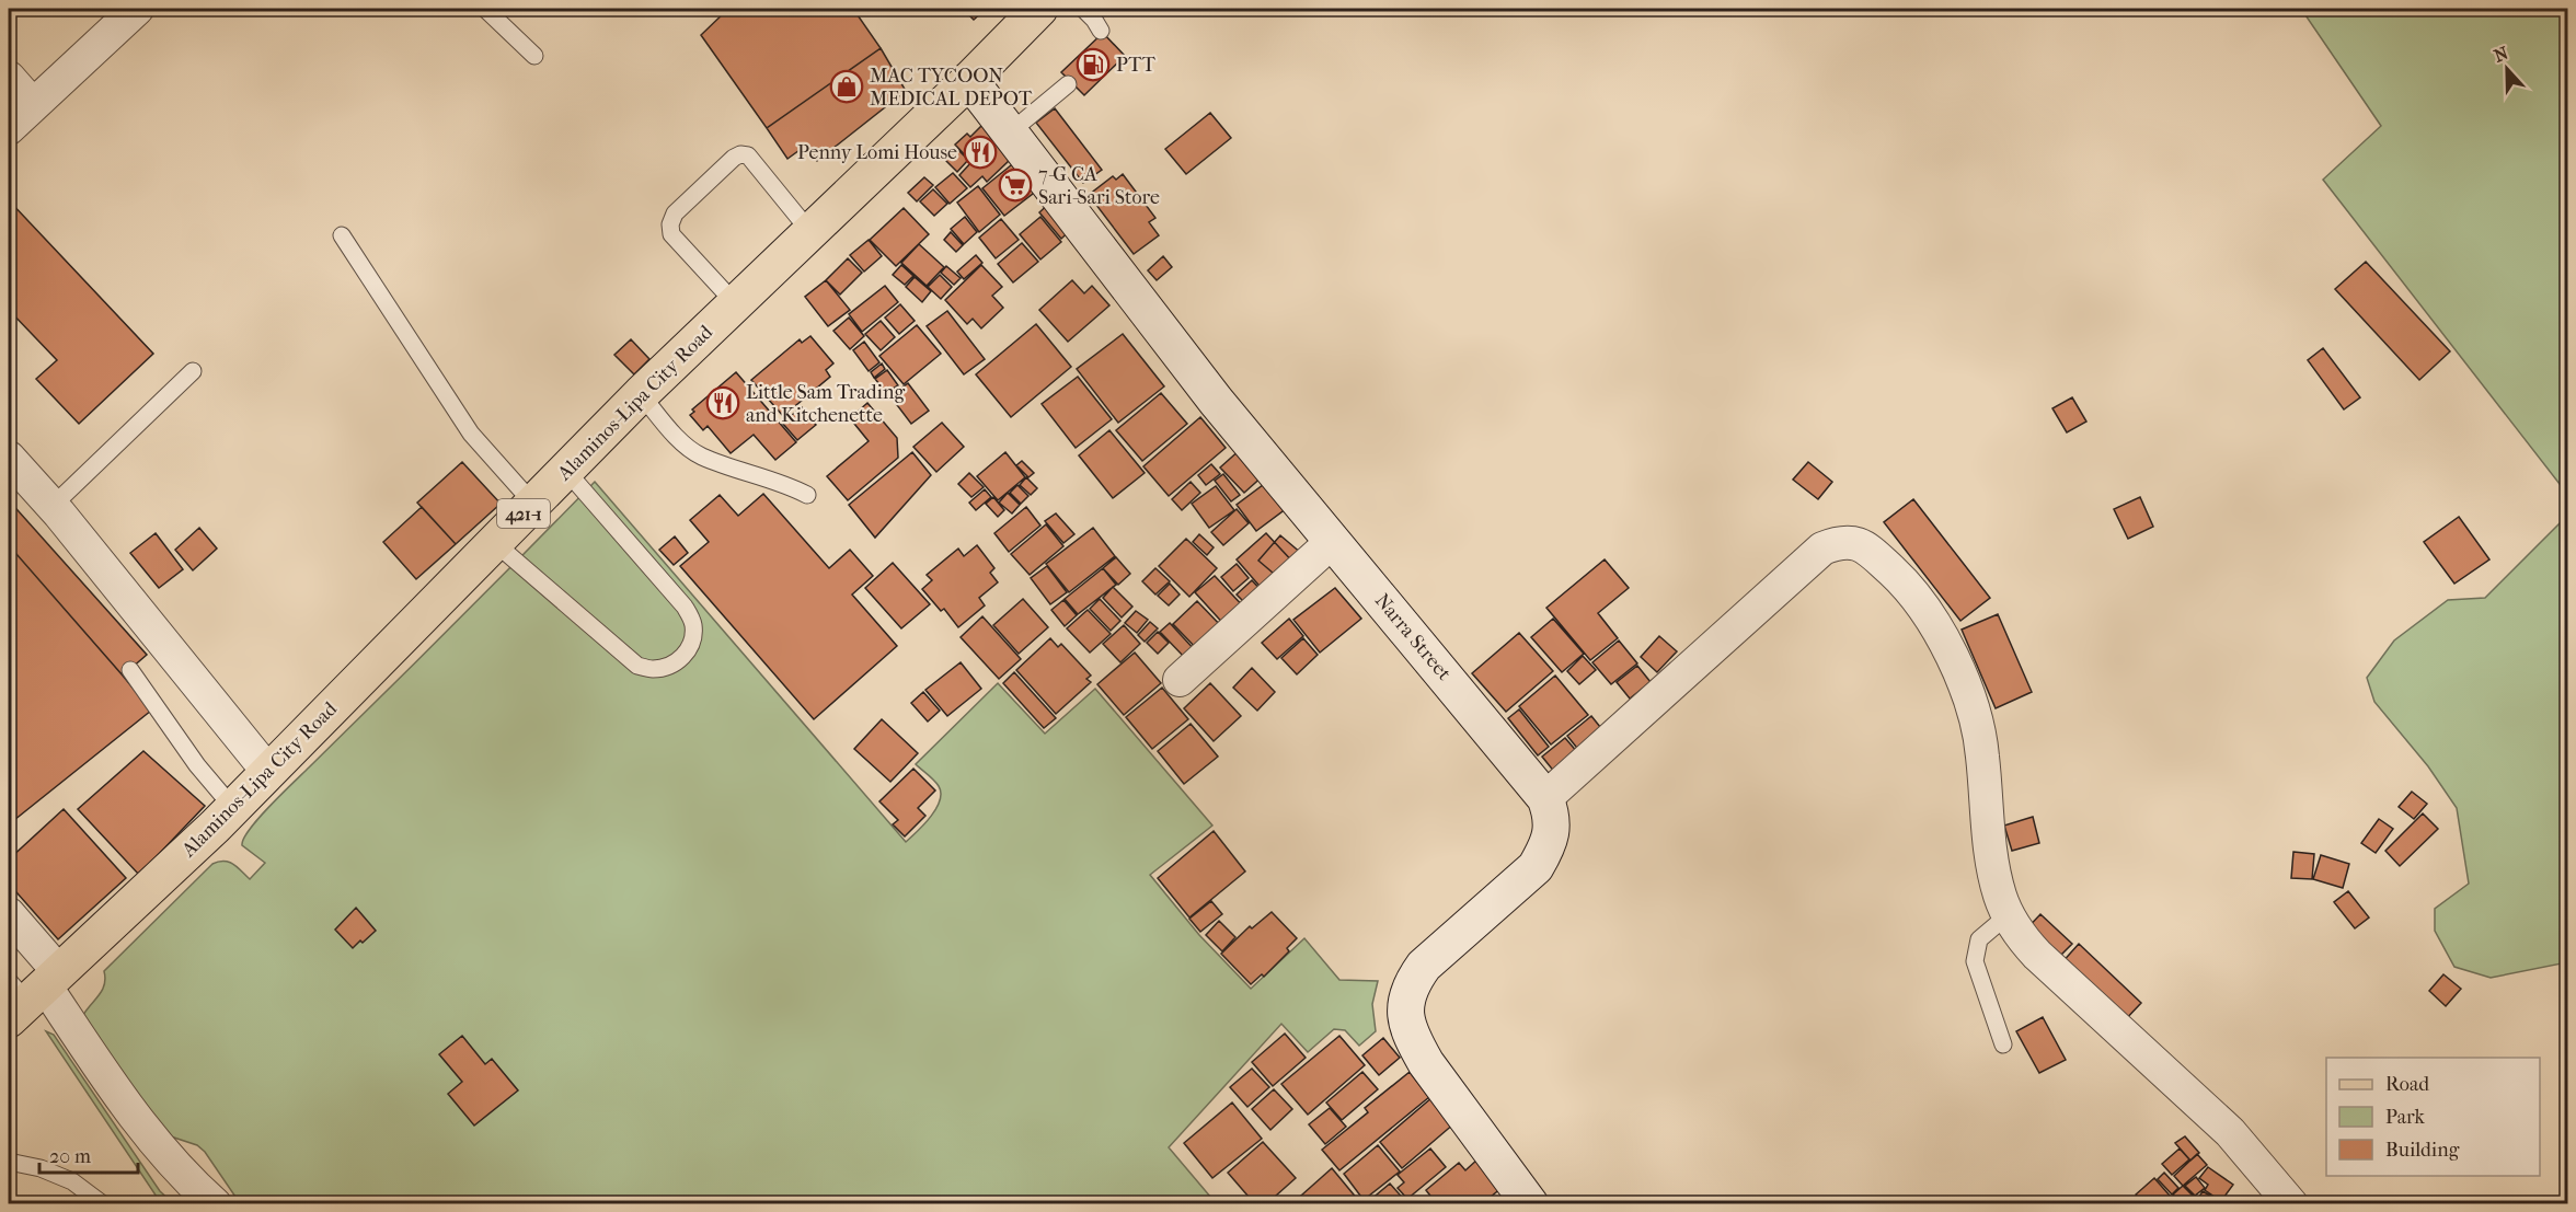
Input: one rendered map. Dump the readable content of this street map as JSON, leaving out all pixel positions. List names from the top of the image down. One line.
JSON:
{"streets":{"main road":["Alaminos-Lipa City Road","421-1"],"street":["Narra Street"]},"crossings":[["Alaminos-Lipa City Road","Narra Street"]],"places":{"fuel station":["PTT"],"shop":["MAC TYCOON MEDICAL DEPOT"],"restaurant":["Penny Lomi House","Little Sam Trading and Kitchenette"],"supermarket":["7-G CA Sari-Sari Store"]},"legend":["Road","Park","Building"],"scale_bar":"20 m","north":"top"}
